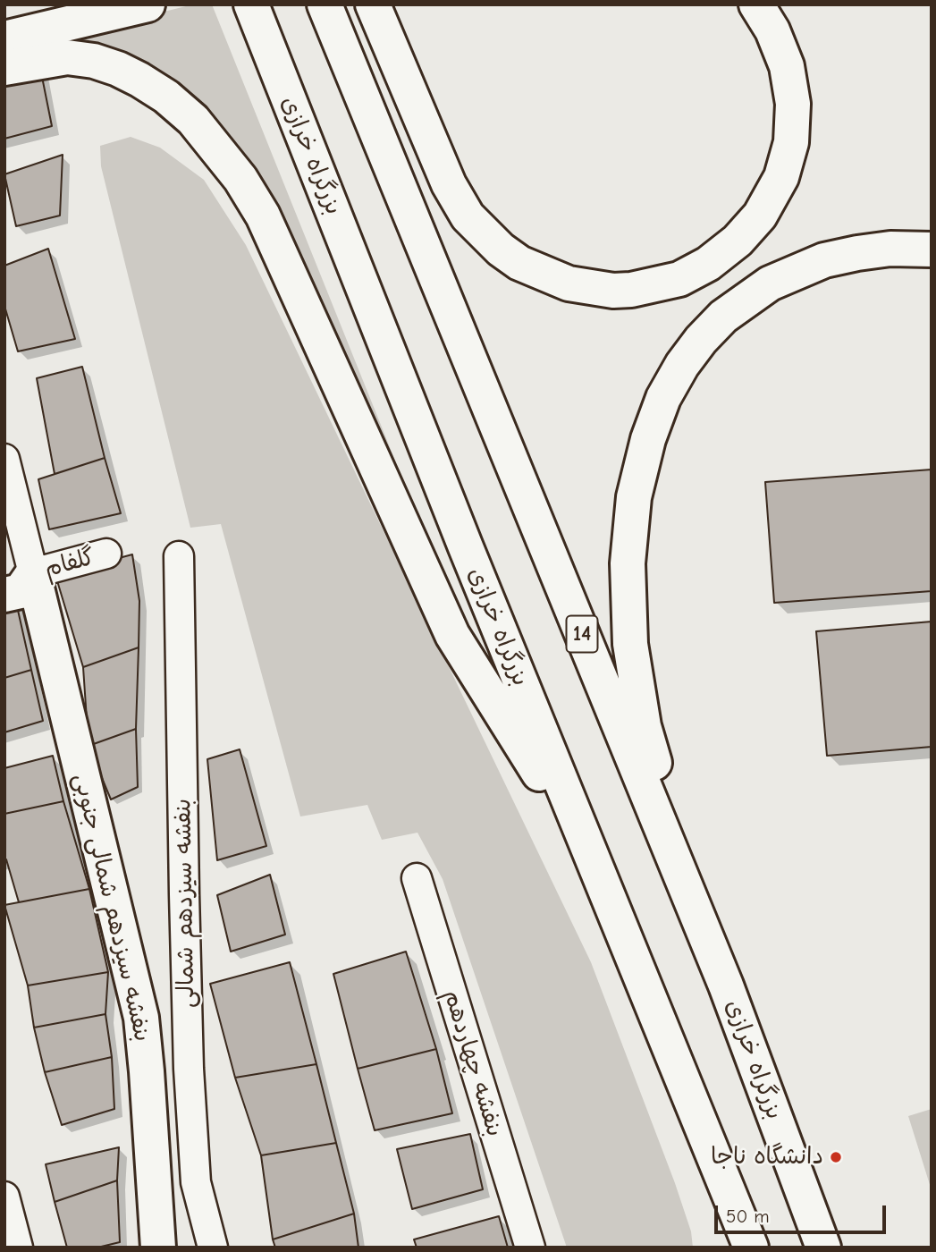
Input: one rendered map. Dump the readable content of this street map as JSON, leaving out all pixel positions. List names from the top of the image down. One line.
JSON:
{"streets":{"main road":["بزرگراه خرازی","گلفام","14","بنفشه سیزدهم شمالی جنوبی"],"street":["بنفشه سیزدهم شمالی","بنفشه چهاردهم"]},"crossings":[["گلفام","بنفشه سیزدهم شمالی جنوبی"]],"places":["دانشگاه ناجا"],"scale_bar":"50 m"}
